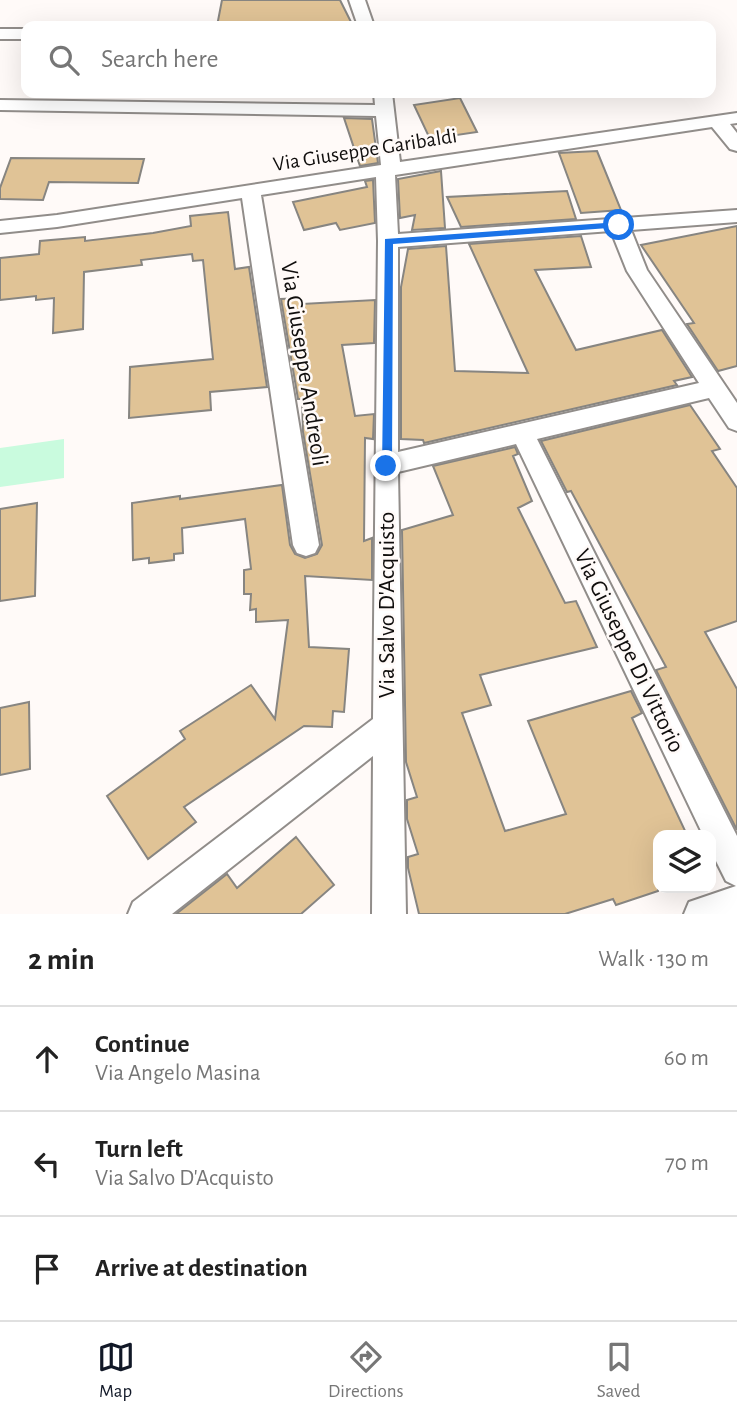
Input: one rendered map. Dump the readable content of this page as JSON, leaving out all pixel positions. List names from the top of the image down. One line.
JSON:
{"streets":{"street":["Via Giuseppe Garibaldi","Via Giuseppe Andreoli","Via Salvo D'Acquisto","Via Giuseppe Di Vittorio"]},"crossings":[["Via Giuseppe Garibaldi","Via Giuseppe Andreoli"],["Via Giuseppe Garibaldi","Via Salvo D'Acquisto"]],"page":{"search":"Search here","heading":["2 min","Walk · 130 m"],"list":[["Continue","Via Angelo Masina","60 m"],["Turn left","Via Salvo D'Acquisto","70 m"],"Arrive at destination"],"nav":["Map","Directions","Saved"]}}
